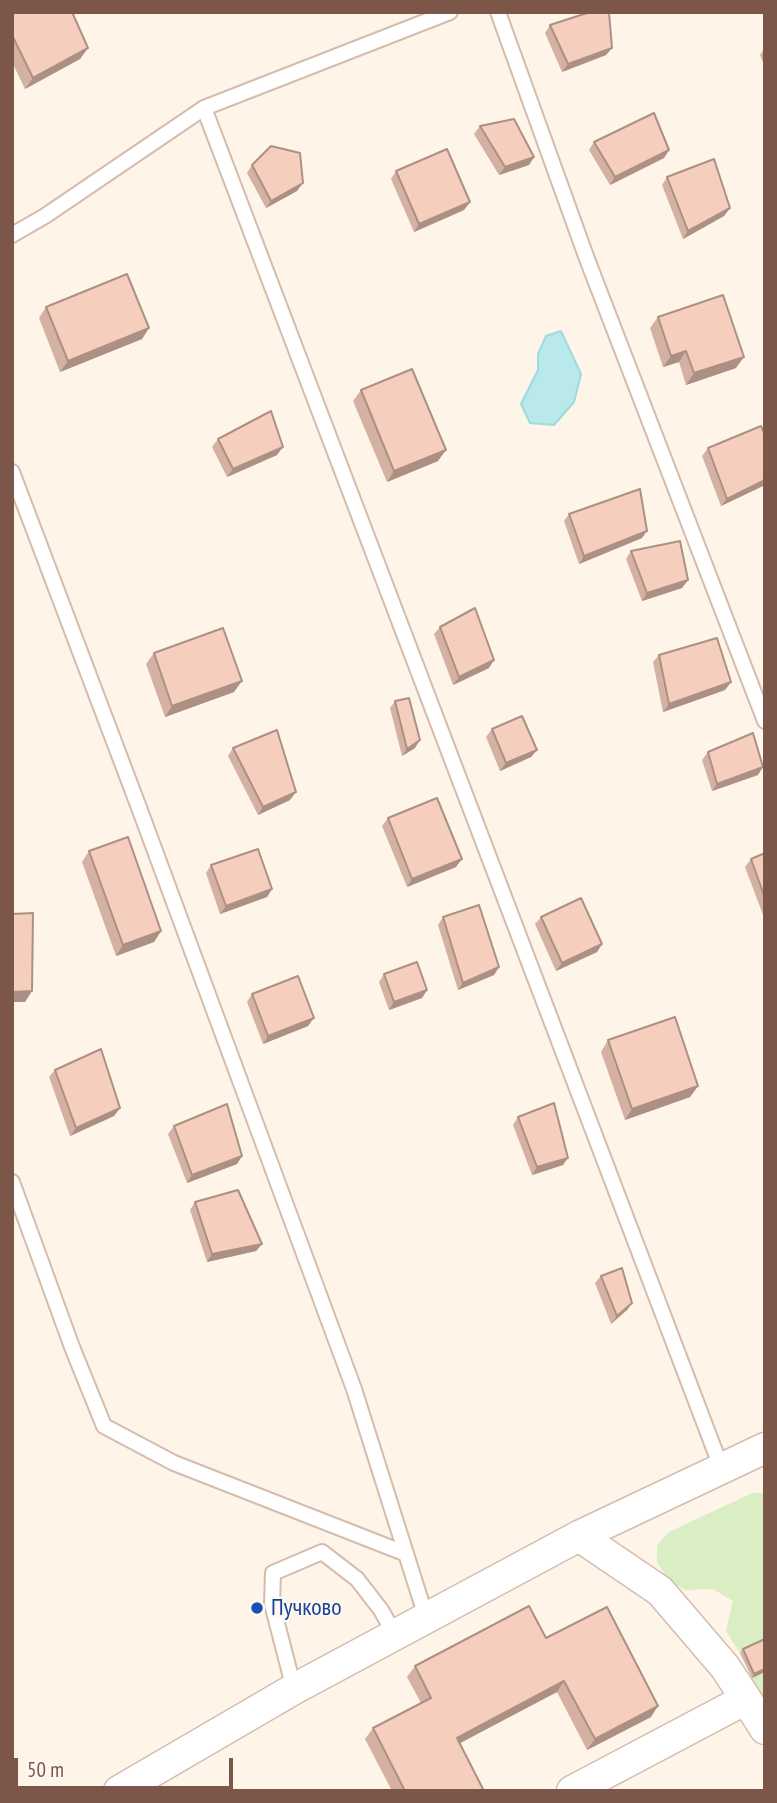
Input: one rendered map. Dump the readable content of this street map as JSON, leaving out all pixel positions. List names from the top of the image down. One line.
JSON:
{"places":["Пучково"],"scale_bar":"50 m"}
